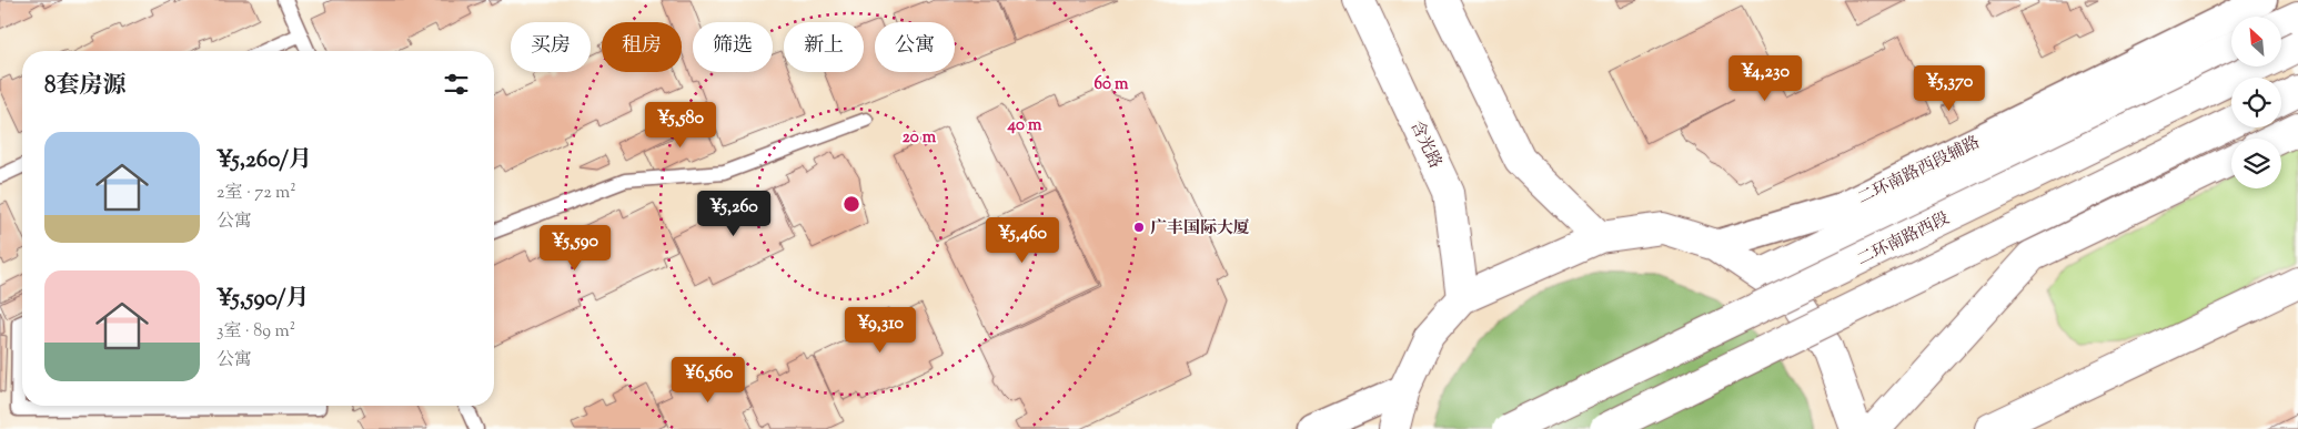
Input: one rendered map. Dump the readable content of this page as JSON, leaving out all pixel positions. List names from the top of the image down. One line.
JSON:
{"streets":{"main road":["含光路","二环南路西段"],"street":["二环南路西段辅路"]},"places":["广丰国际大厦"],"north":"top left","page":{"chip":["买房","租房","筛选","新上","公寓"],"heading":"8套房源","price":["¥4,230","¥5,370","¥5,580","¥5,260","¥5,460","¥5,590","¥9,310","¥6,560"],"list":[{"name":"¥5,260/月","note":"2室 · 72 m² · 公寓"},{"name":"¥5,590/月","note":"3室 · 89 m² · 公寓"}]},"rings":["60 m","40 m","20 m"]}
